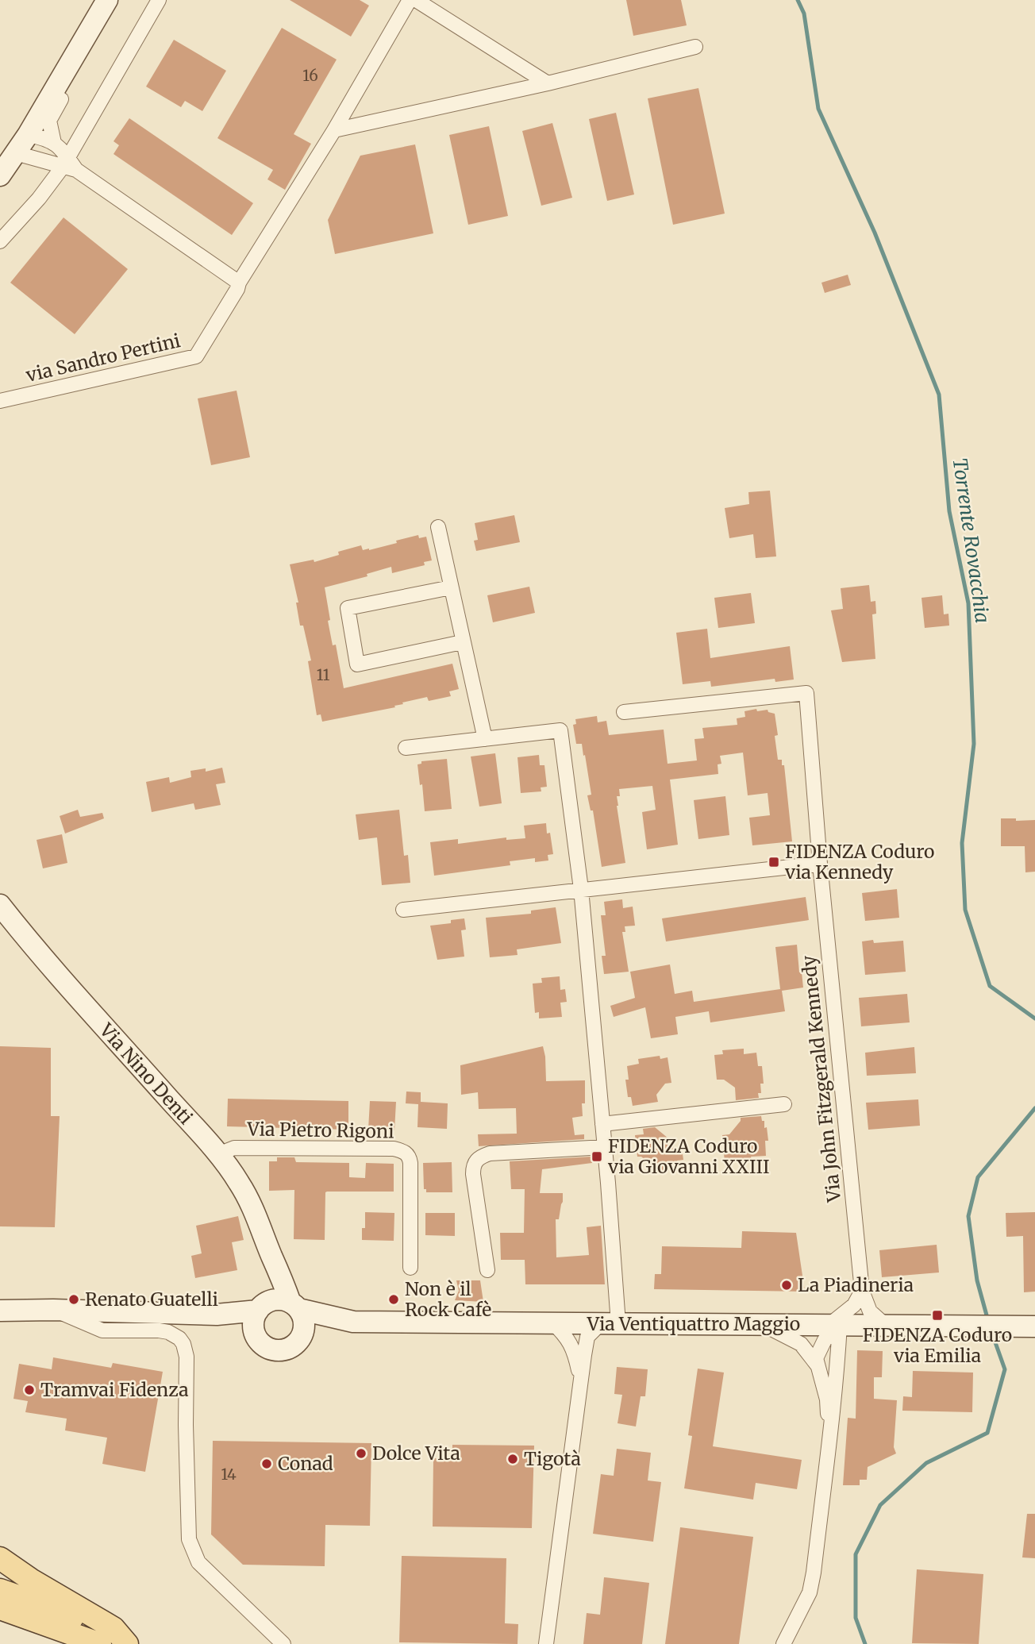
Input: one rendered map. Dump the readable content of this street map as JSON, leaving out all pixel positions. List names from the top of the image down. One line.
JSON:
{"streets":{"main road":["Via Nino Denti","Via Ventiquattro Maggio"],"street":["via Sandro Pertini","Via John Fitzgerald Kennedy","Via Pietro Rigoni"]},"crossings":[["Via Nino Denti","Via Pietro Rigoni"],["Via John Fitzgerald Kennedy","Via Ventiquattro Maggio"]],"water":["Torrente Rovacchia"],"places":{"transit":["FIDENZA Coduro via Kennedy","FIDENZA Coduro via Giovanni XXIII","FIDENZA Coduro via Emilia"],"other":["La Piadineria","Renato Guatelli","Non è il Rock Cafè","Tramvai Fidenza","Dolce Vita","Tigotà","Conad"]},"house_numbers":["16","11","14"]}
